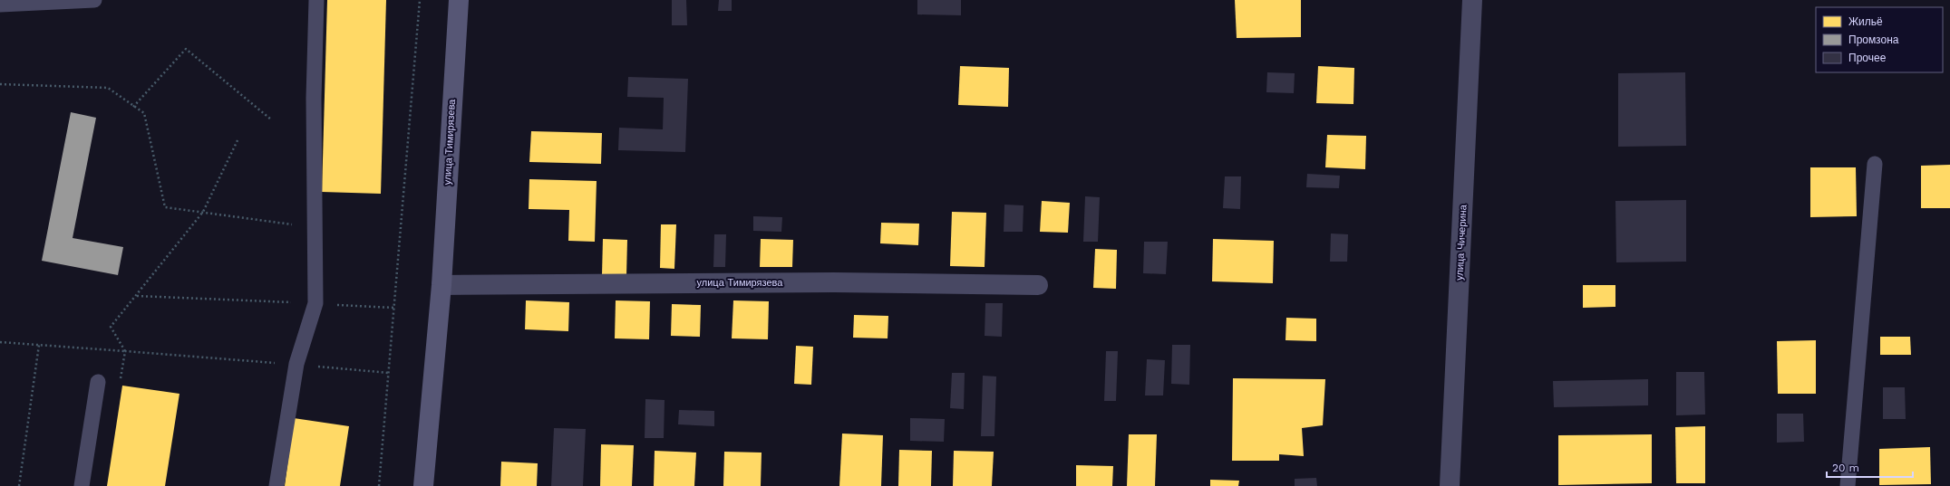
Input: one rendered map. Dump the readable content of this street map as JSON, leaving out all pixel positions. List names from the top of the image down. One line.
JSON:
{"streets":{"street":["улица Тимирязева","улица Чичерина"]},"legend":["Жильё","Промзона","Прочее"],"scale_bar":"20 m"}
